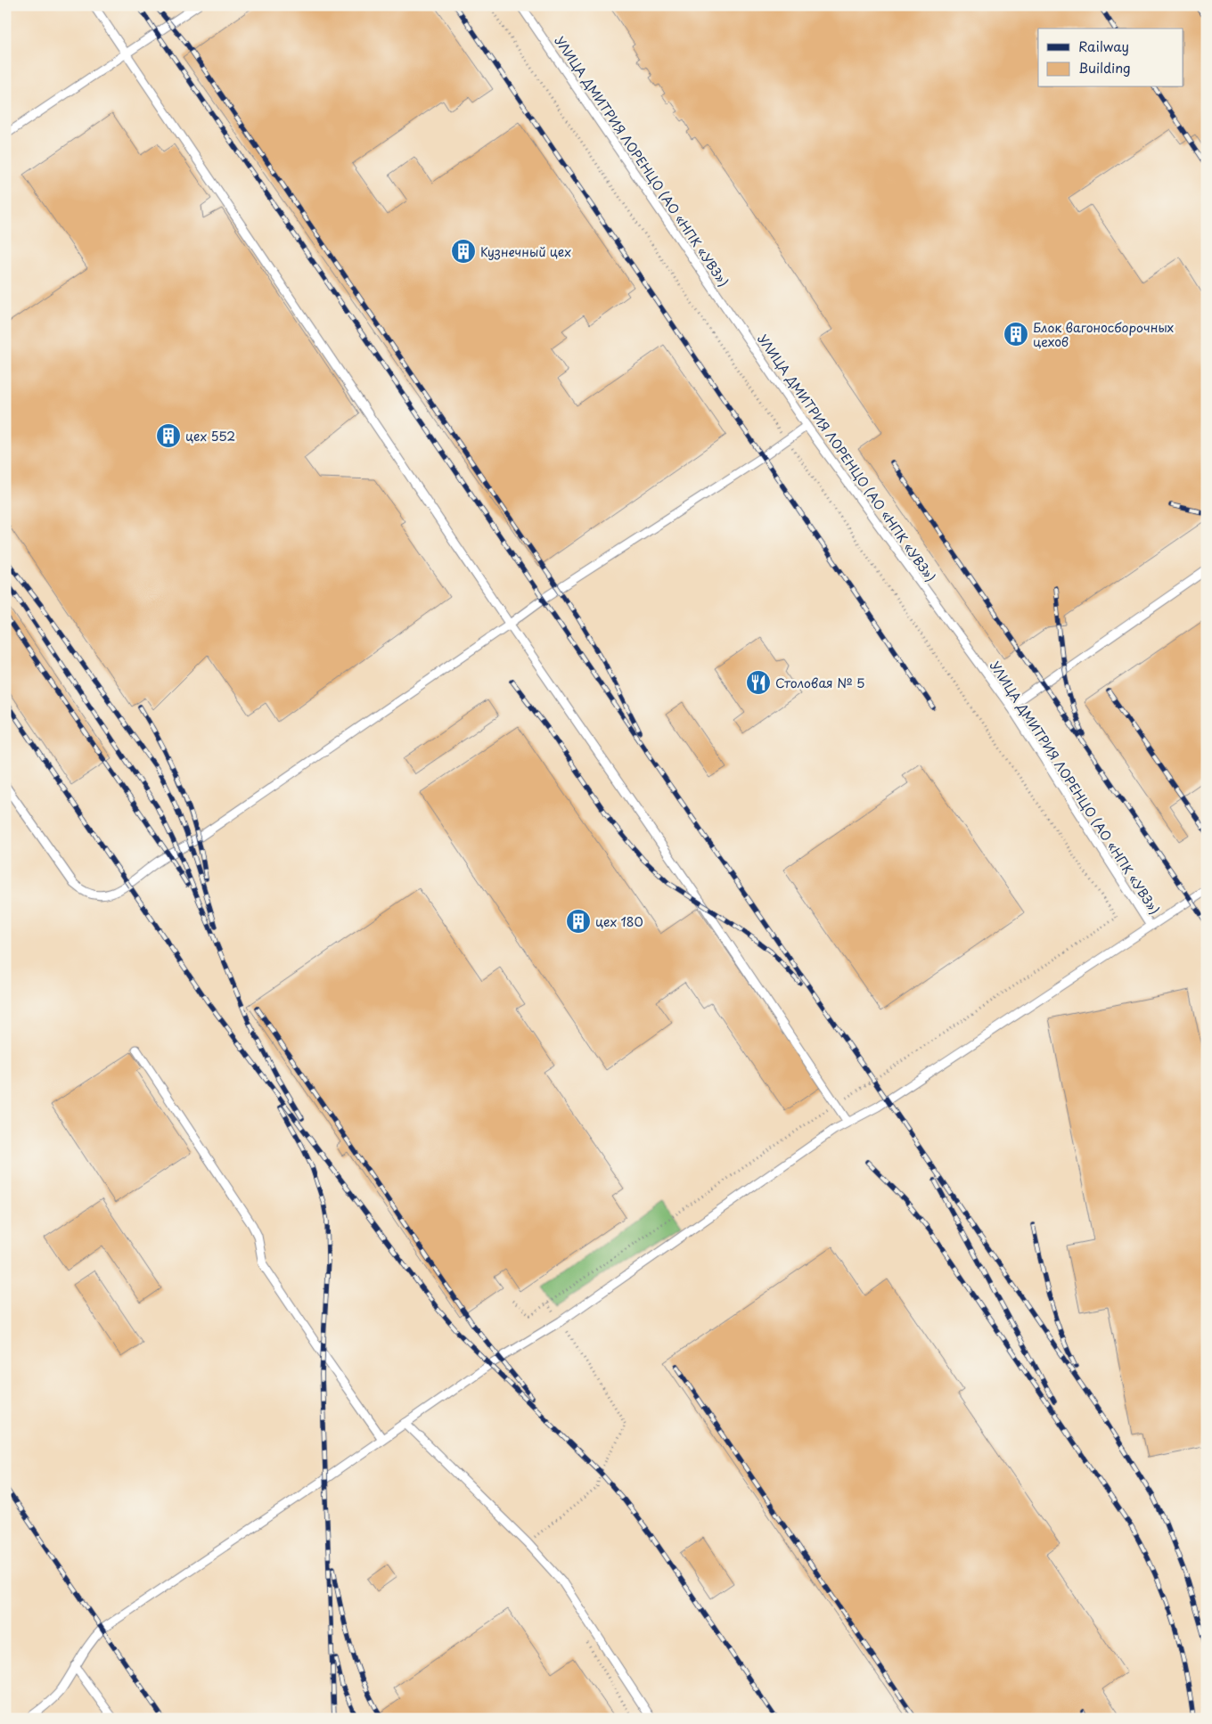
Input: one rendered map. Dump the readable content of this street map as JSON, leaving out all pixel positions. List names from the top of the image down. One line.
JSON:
{"streets":{"lane":["УЛИЦА ДМИТРИЯ ЛОРЕНЦО (АО «НПК «УВЗ»)"]},"places":{"building":["Кузнечный цех","Блок вагоносборочных цехов","цех 552","цех 180"],"restaurant":["Столовая № 5"]},"legend":["Railway","Building"]}
